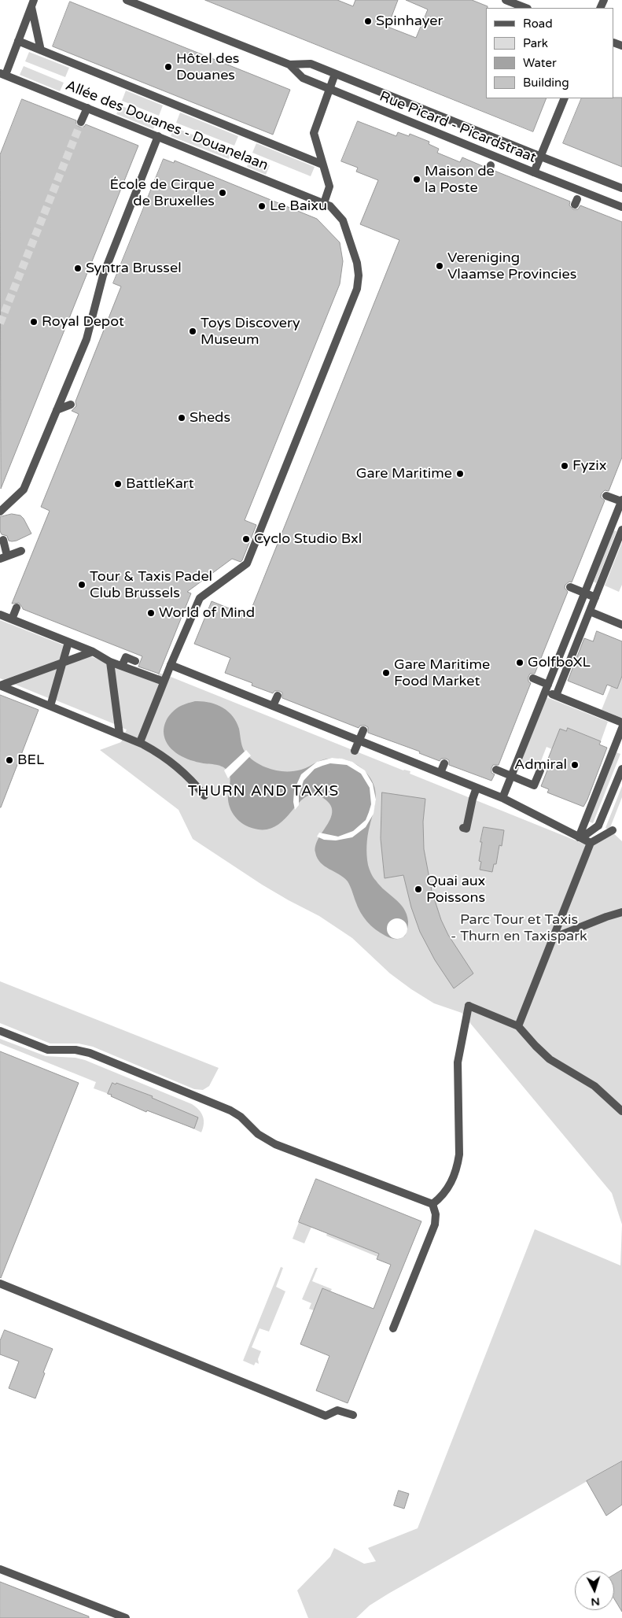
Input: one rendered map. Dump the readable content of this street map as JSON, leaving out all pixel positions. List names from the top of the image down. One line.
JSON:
{"streets":{"street":["Allée des Douanes - Douanelaan","Rue Picard - Picardstraat"]},"districts":["THURN AND TAXIS"],"parks":["Parc Tour et Taxis - Thurn en Taxispark"],"places":["Spinhayer","Hôtel des Douanes","Maison de la Poste","École de Cirque de Bruxelles","Le Baixu","Vereniging Vlaamse Provincies","Syntra Brussel","Royal Depot","Toys Discovery Museum","Sheds","Fyzix","Gare Maritime","BattleKart","Cyclo Studio Bxl","Tour & Taxis Padel Club Brussels","World of Mind","GolfboXL","Gare Maritime Food Market","BEL","Admiral","Quai aux Poissons"],"legend":["Road","Park","Water","Building"],"north":"bottom"}
